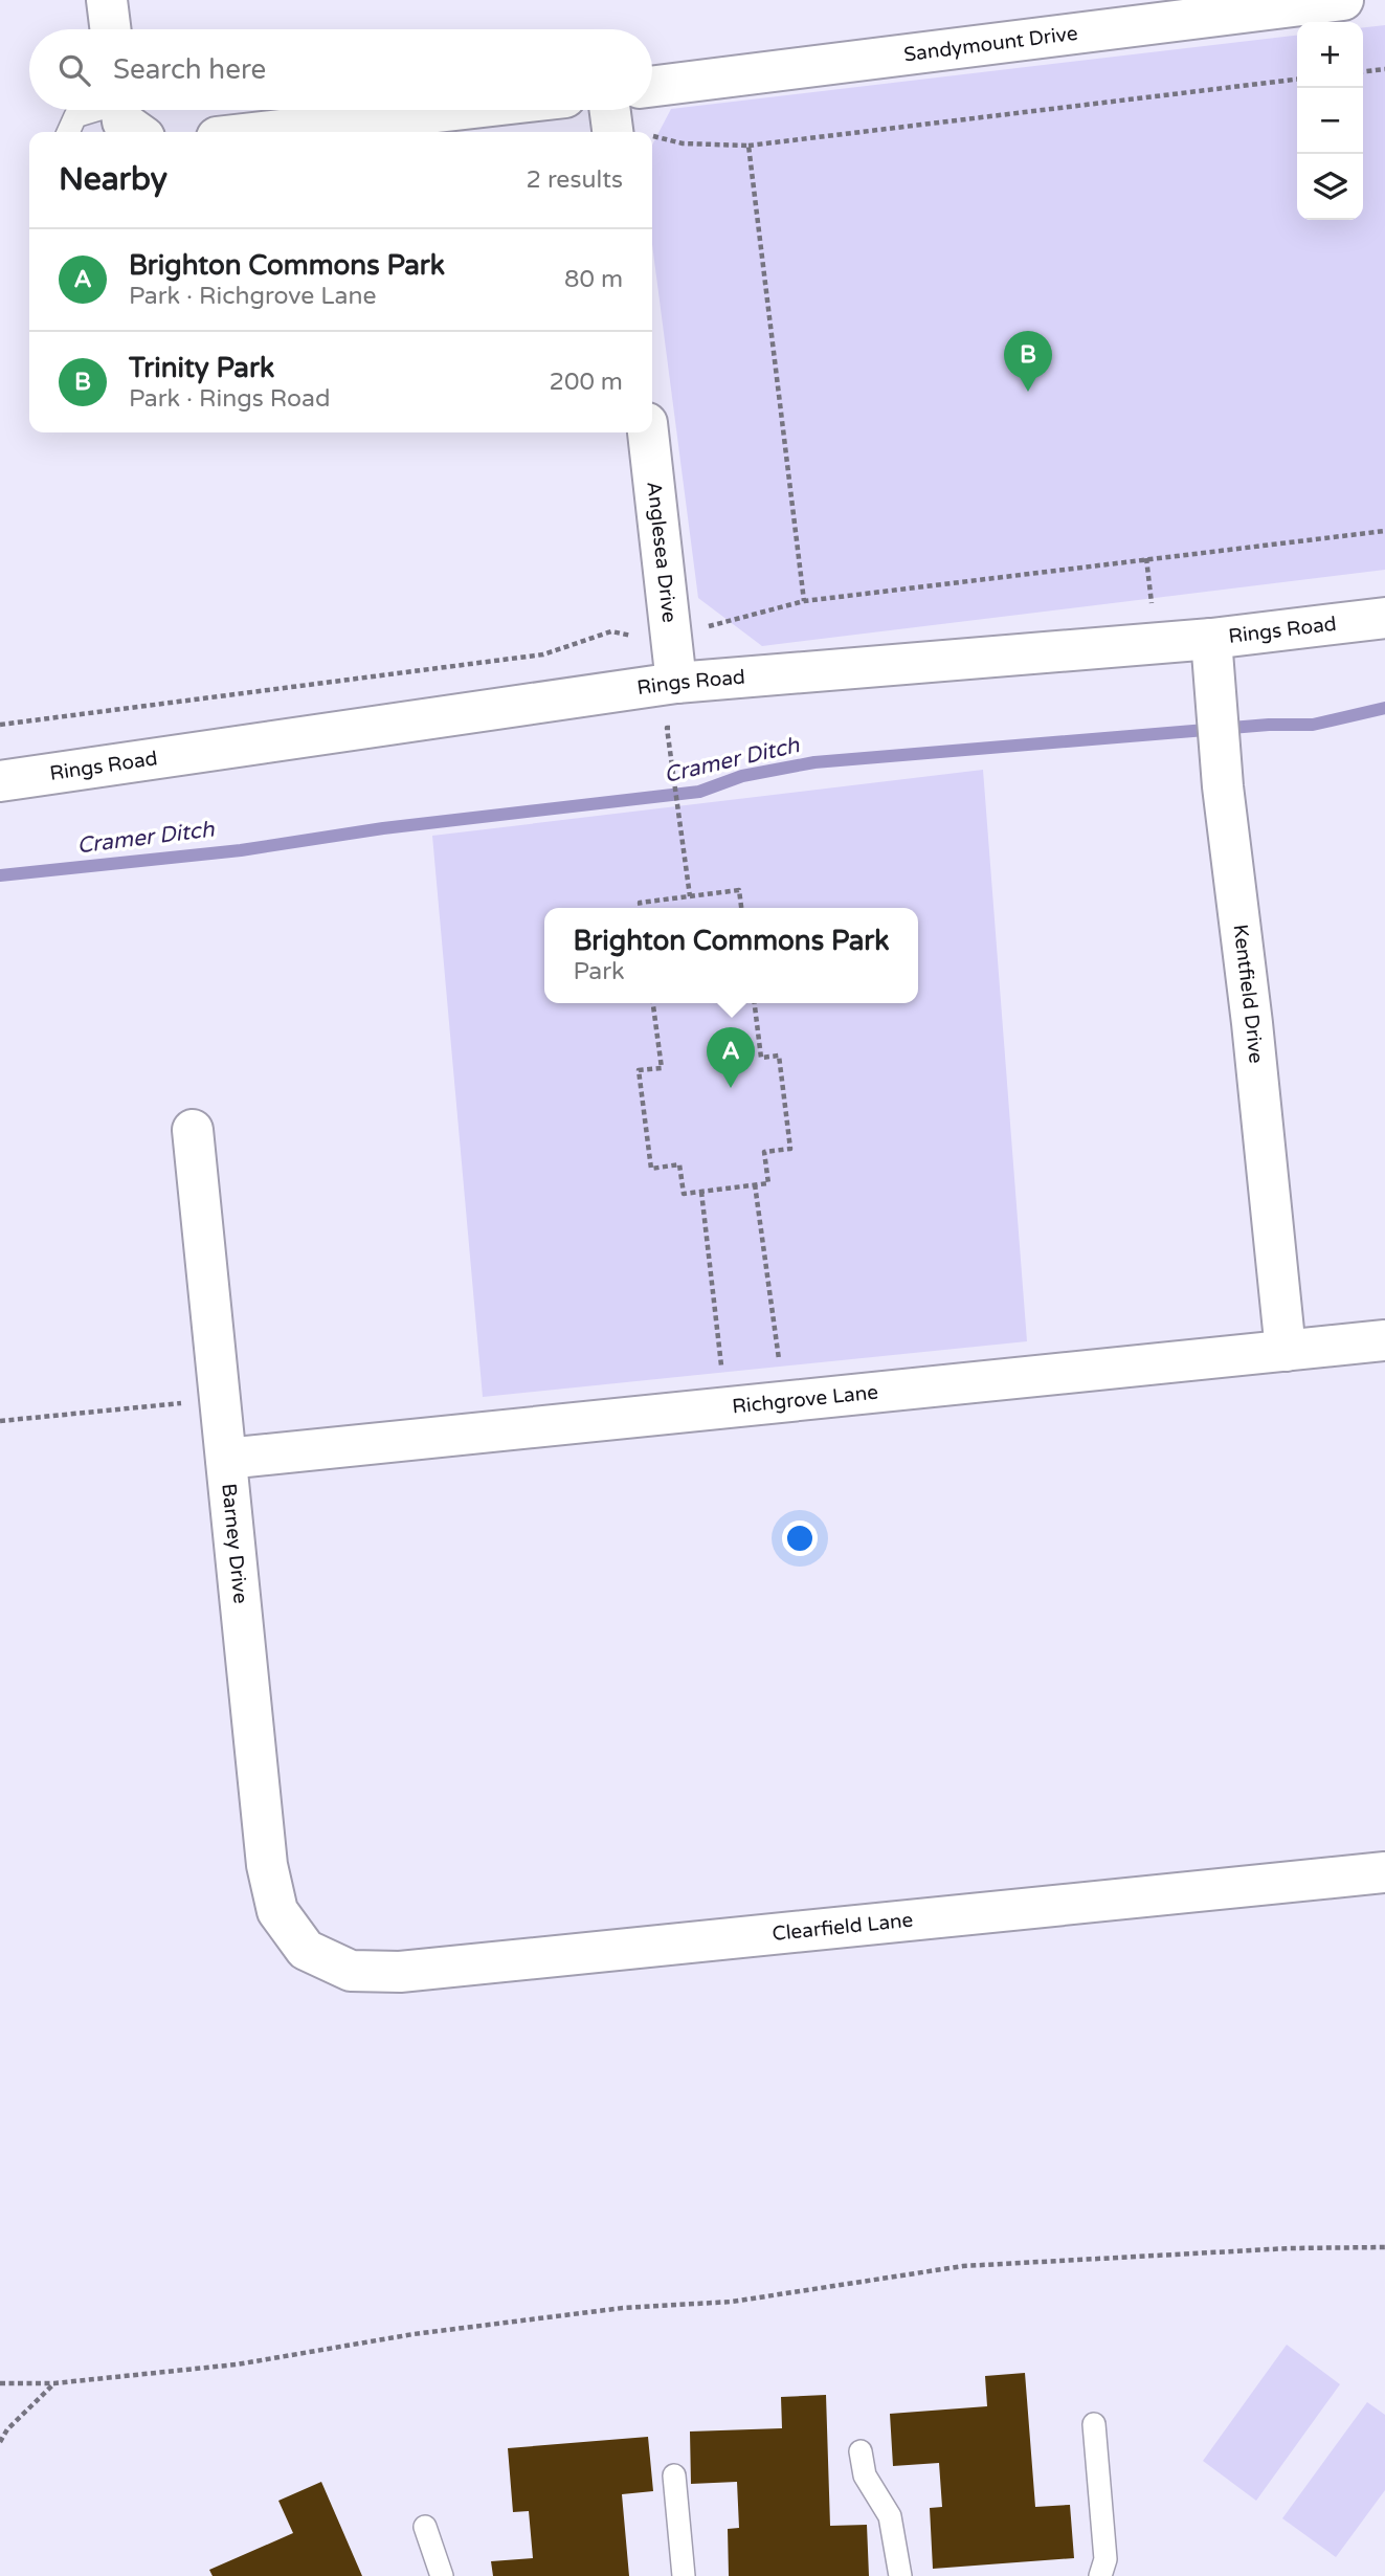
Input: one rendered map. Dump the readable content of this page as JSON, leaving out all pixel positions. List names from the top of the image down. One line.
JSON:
{"streets":{"street":["Sandymount Drive","Anglesea Drive","Rings Road","Kentfield Drive","Richgrove Lane","Barney Drive","Clearfield Lane"]},"crossings":[["Anglesea Drive","Rings Road"],["Rings Road","Kentfield Drive"],["Kentfield Drive","Richgrove Lane"],["Richgrove Lane","Barney Drive"],["Barney Drive","Clearfield Lane"]],"water":["Cramer Ditch"],"page":{"map_buttons":["+","−"],"search":"Search here","heading":["Nearby","2 results"],"list":[{"mark":"A","name":"Brighton Commons Park","note":"Park · Richgrove Lane","value":"80 m"},{"mark":"B","name":"Trinity Park","note":"Park · Rings Road","value":"200 m"}],"pins":["B","A"],"popup":["Brighton Commons Park","Park"]}}
